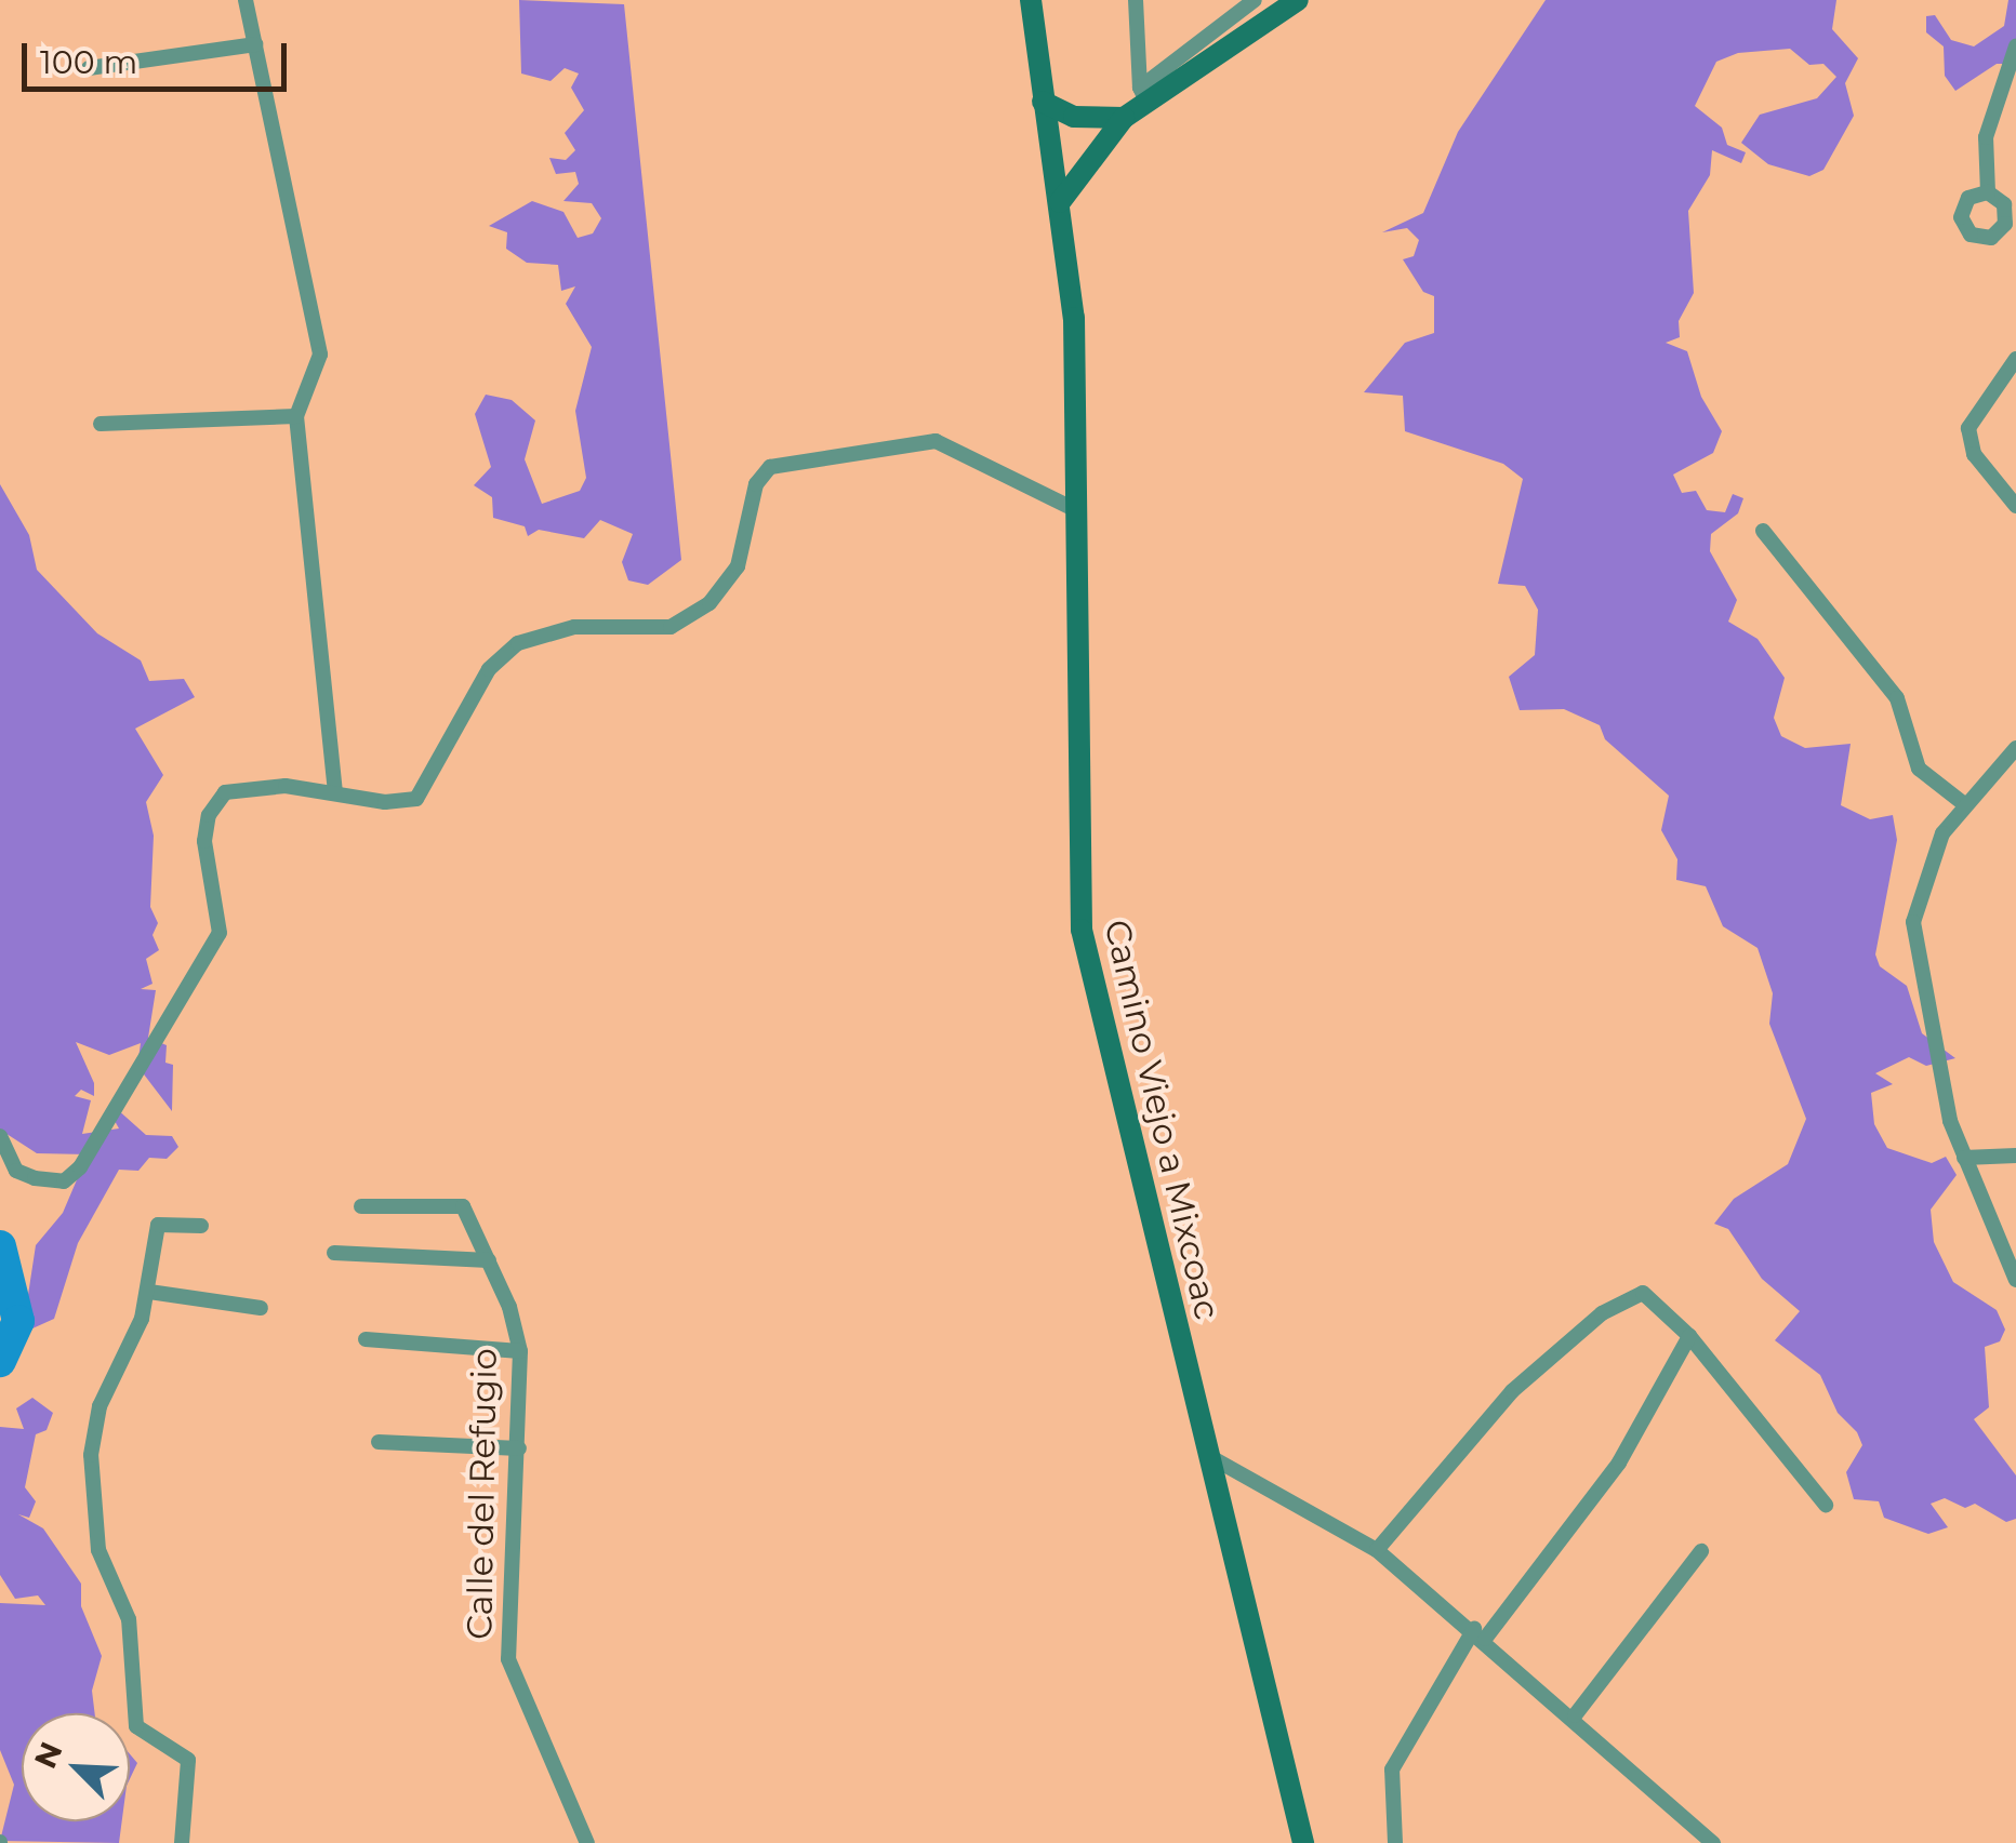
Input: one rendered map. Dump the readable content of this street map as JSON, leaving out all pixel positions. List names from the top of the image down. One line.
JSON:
{"streets":{"main road":["Camino Viejo a Mixcoac"],"street":["Calle del Refugio"]},"scale_bar":"100 m","north":"top left"}
